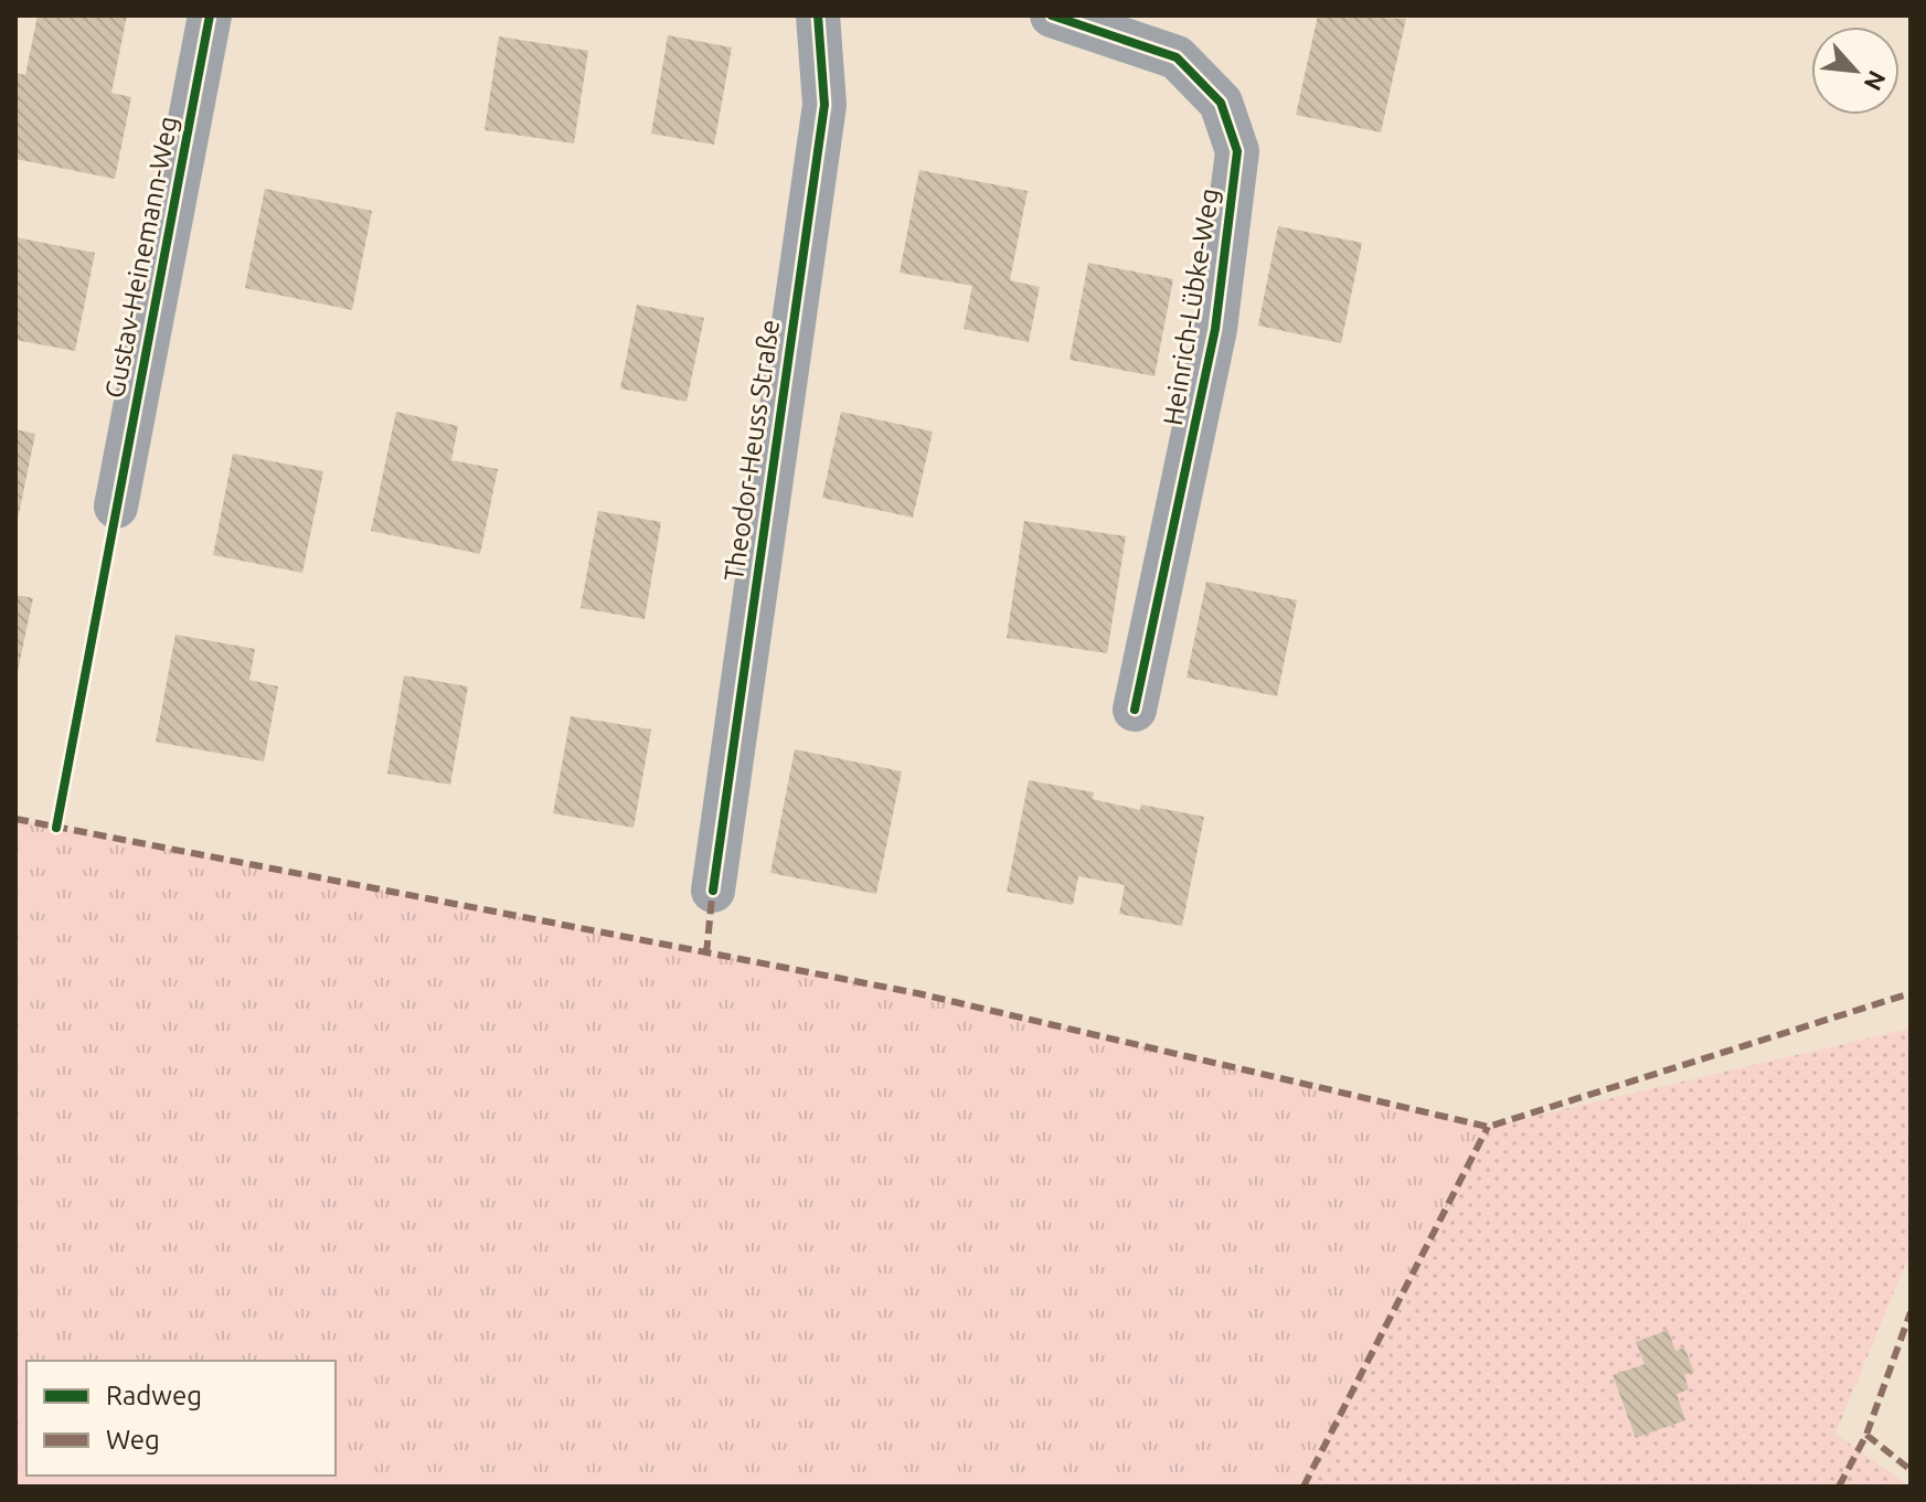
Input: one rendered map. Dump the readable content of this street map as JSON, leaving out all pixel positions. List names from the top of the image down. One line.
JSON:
{"streets":{"street":["Gustav-Heinemann-Weg","Heinrich-Lübke-Weg","Theodor-Heuss Straße"]},"legend":["Radweg","Weg"],"north":"bottom right"}
